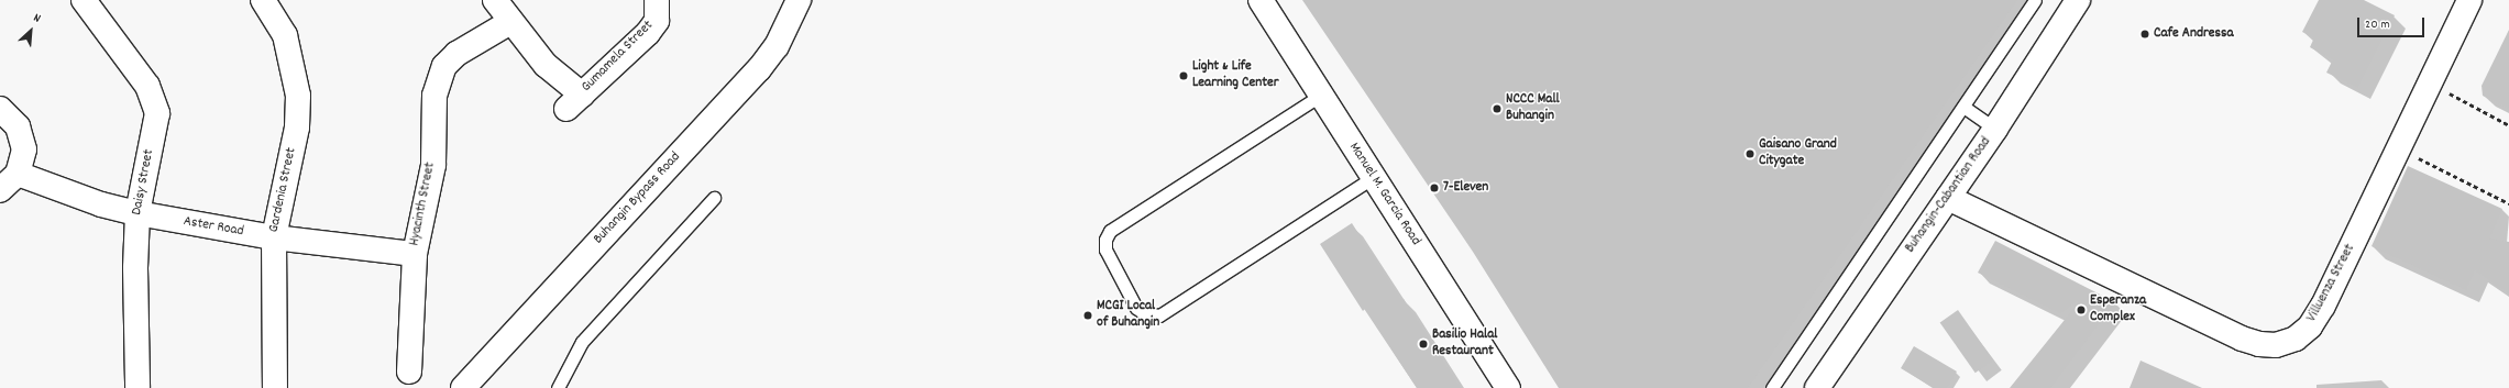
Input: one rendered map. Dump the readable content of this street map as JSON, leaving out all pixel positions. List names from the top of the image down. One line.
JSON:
{"streets":{"street":["Gumamela Street","Daisy Street","Gardenia Street","Manuel M. Garcia Road","Buhangin-Cabantian Road","Buhangin Bypass Road","Hyacinth Street","Aster Road","Villuenza Street"]},"crossings":[["Gumamela Street","Hyacinth Street"],["Daisy Street","Aster Road"],["Gardenia Street","Aster Road"],["Buhangin-Cabantian Road","Villuenza Street"],["Hyacinth Street","Aster Road"]],"places":["Cafe Andressa","Light & Life Learning Center","NCCC Mall Buhangin","Gaisano Grand Citygate","7-Eleven","Esperanza Complex","MCGI Local of Buhangin","Basilio Halal Restaurant"],"scale_bar":"20 m","north":"top right"}
